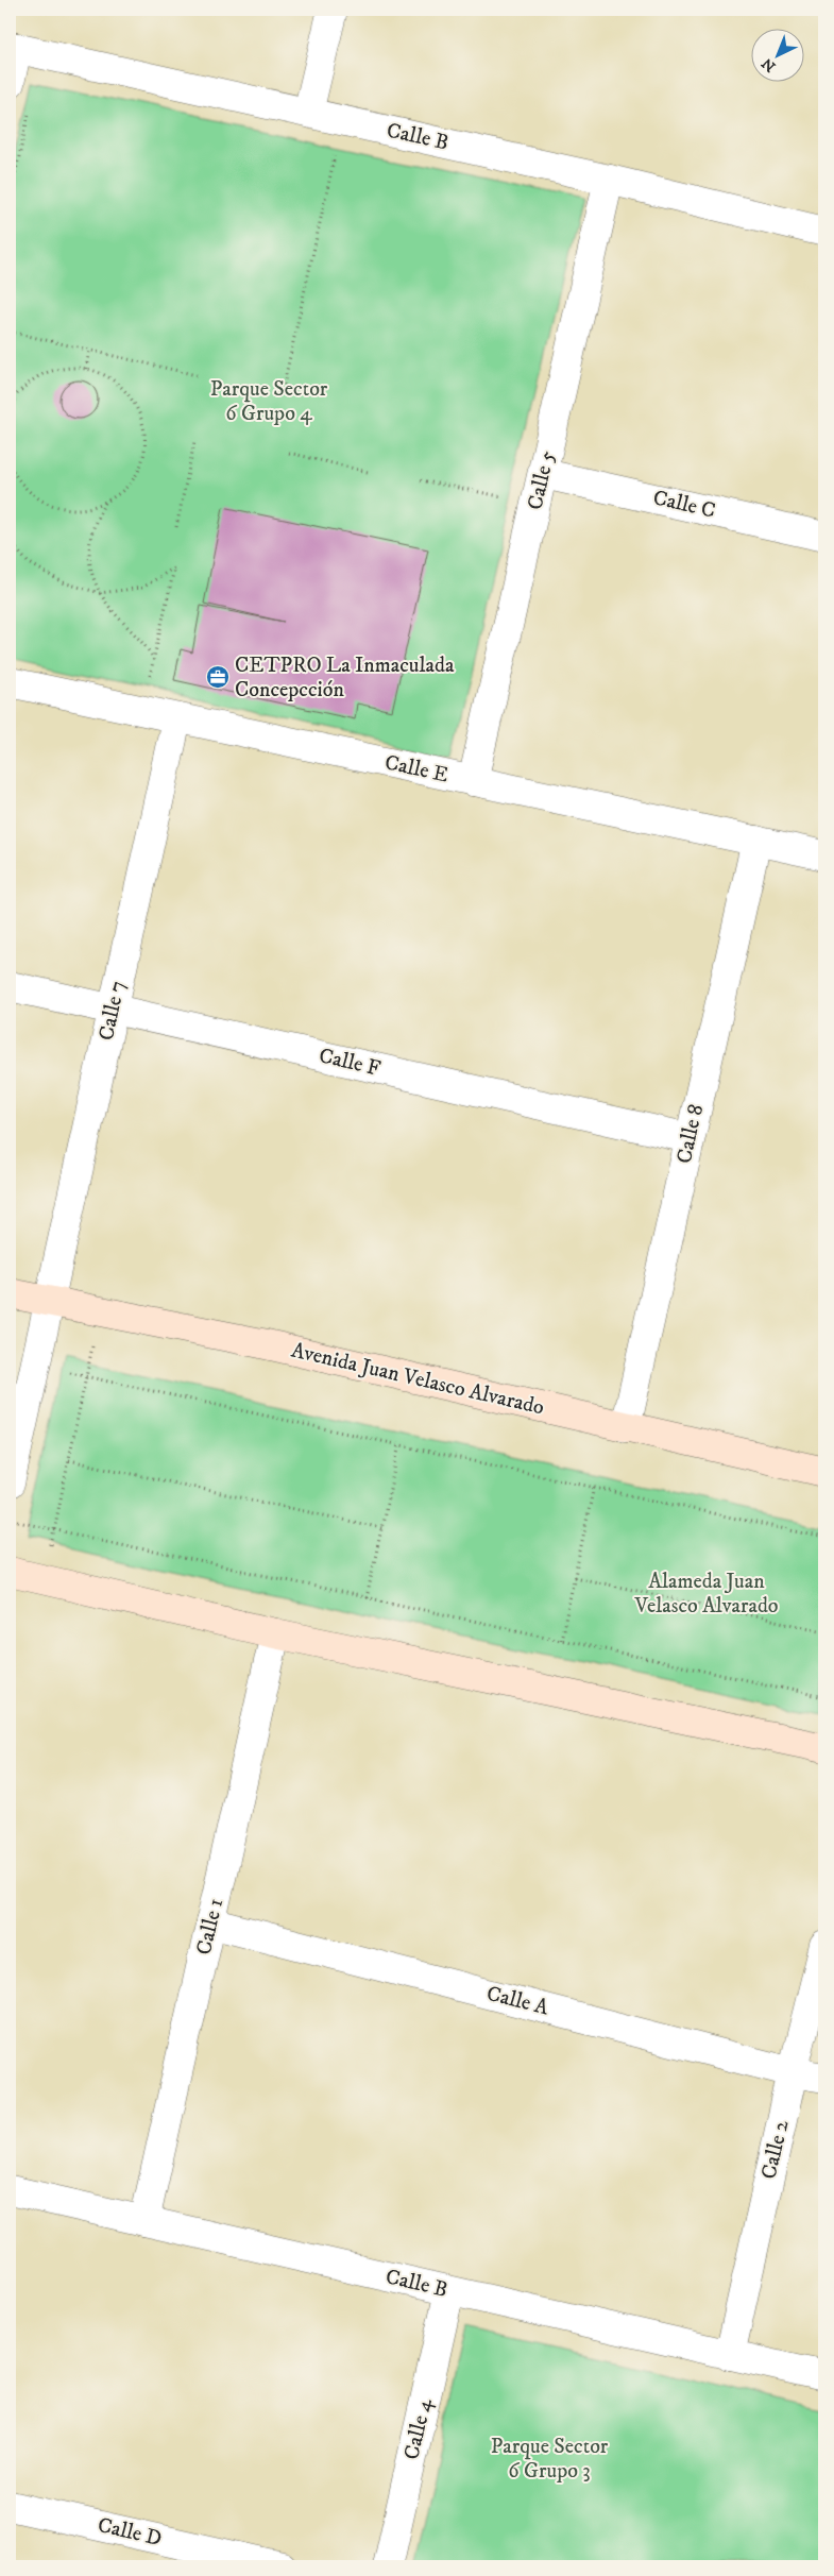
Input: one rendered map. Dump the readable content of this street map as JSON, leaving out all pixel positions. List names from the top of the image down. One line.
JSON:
{"streets":{"street":["Calle B","Calle 5","Calle C","Calle E","Calle 7","Calle F","Calle 8","Avenida Juan Velasco Alvarado","Calle 1","Calle A","Calle 2","Calle 4","Calle D"]},"crossings":[["Calle B","Calle 5"],["Calle B","Calle 1"],["Calle B","Calle 2"],["Calle B","Calle 4"],["Calle 5","Calle C"],["Calle 5","Calle E"],["Calle E","Calle 7"],["Calle E","Calle 8"],["Calle 7","Calle F"],["Calle 7","Avenida Juan Velasco Alvarado"],["Calle F","Calle 8"],["Calle 8","Avenida Juan Velasco Alvarado"],["Calle 1","Calle A"],["Calle A","Calle 2"]],"parks":["Parque Sector 6 Grupo 4","Alameda Juan Velasco Alvarado","Parque Sector 6 Grupo 3"],"places":{"office":["CETPRO La Inmaculada Concepcción"]},"north":"bottom left"}
